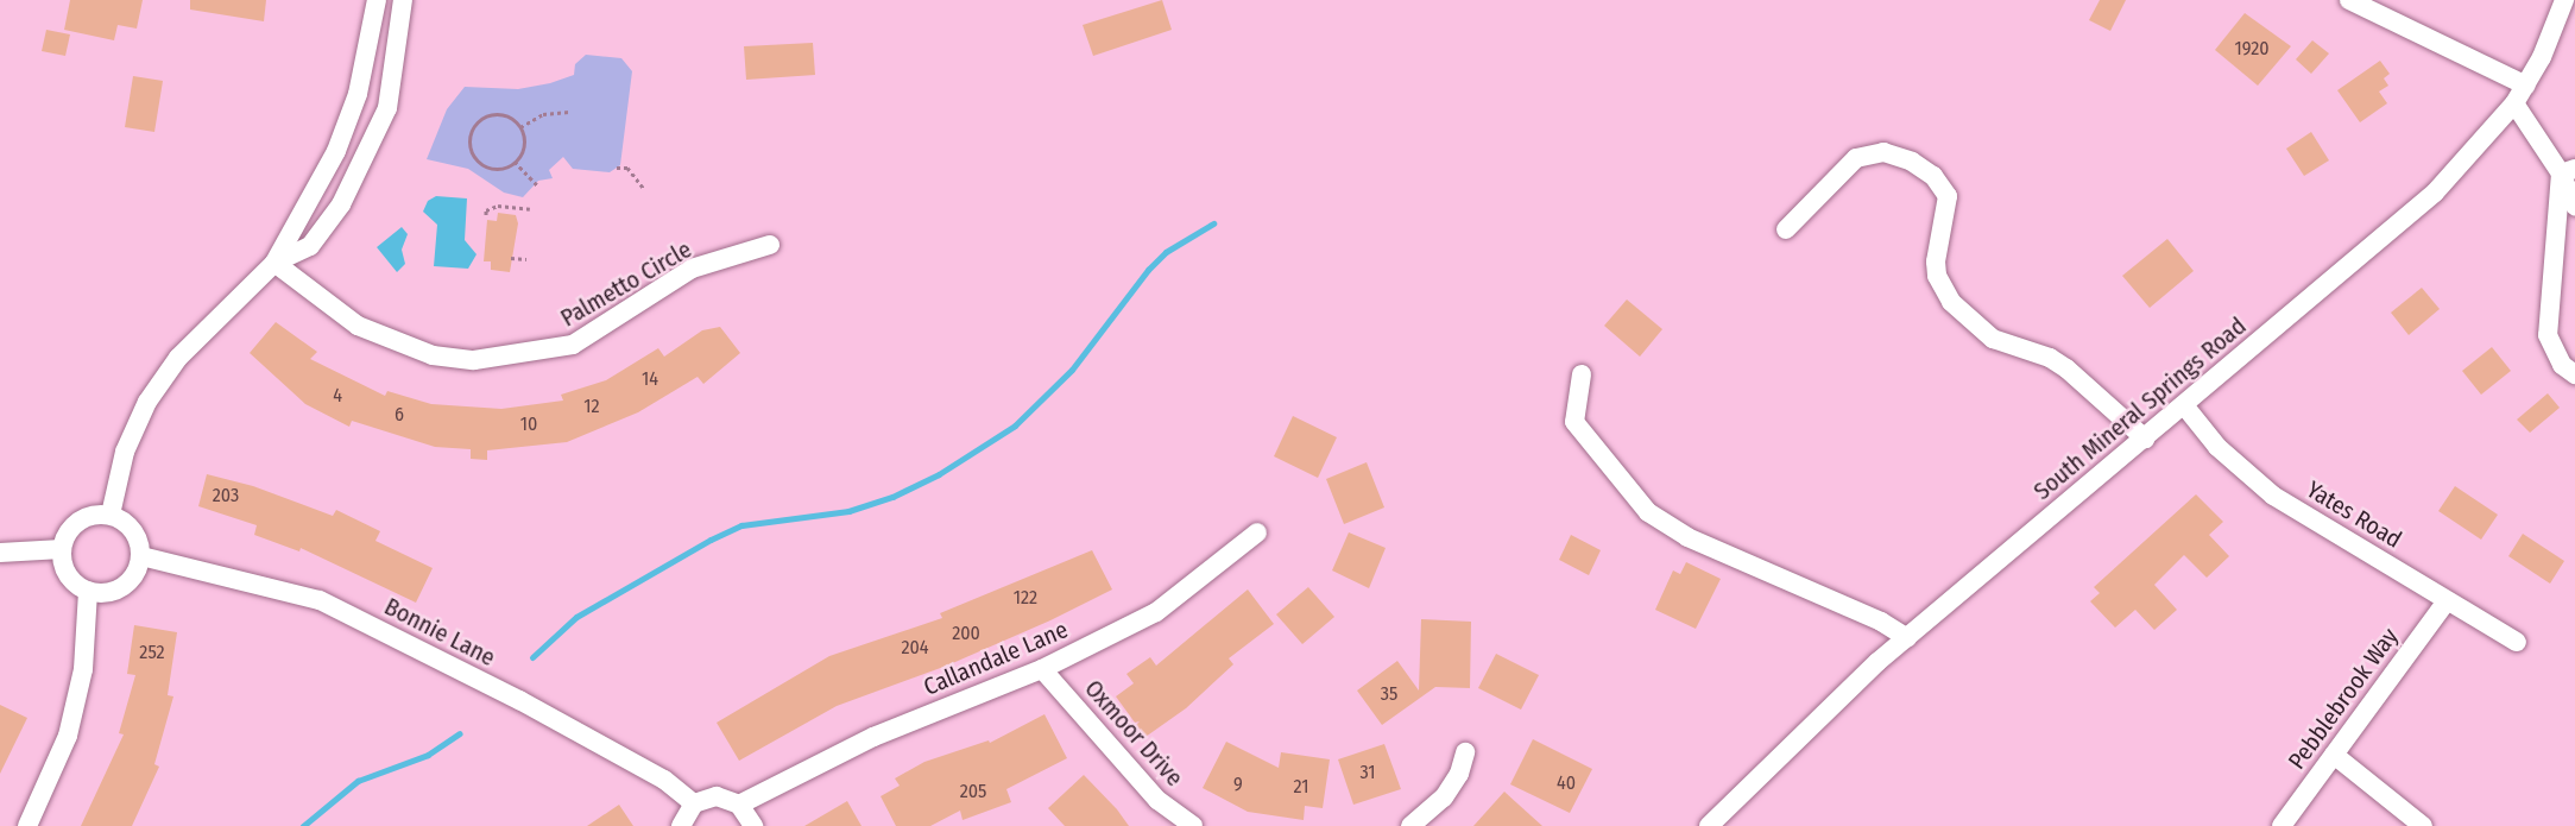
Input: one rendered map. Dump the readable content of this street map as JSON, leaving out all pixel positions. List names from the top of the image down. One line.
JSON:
{"streets":{"street":["Palmetto Circle","South Mineral Springs Road","Yates Road","Bonnie Lane","Callandale Lane","Pebblebrook Way","Oxmoor Drive"]},"crossings":[["South Mineral Springs Road","Yates Road"],["Yates Road","Pebblebrook Way"],["Callandale Lane","Oxmoor Drive"]],"house_numbers":["1920","14","4","12","6","10","203","122","200","204","252","35","31","40","9","21","205"]}
